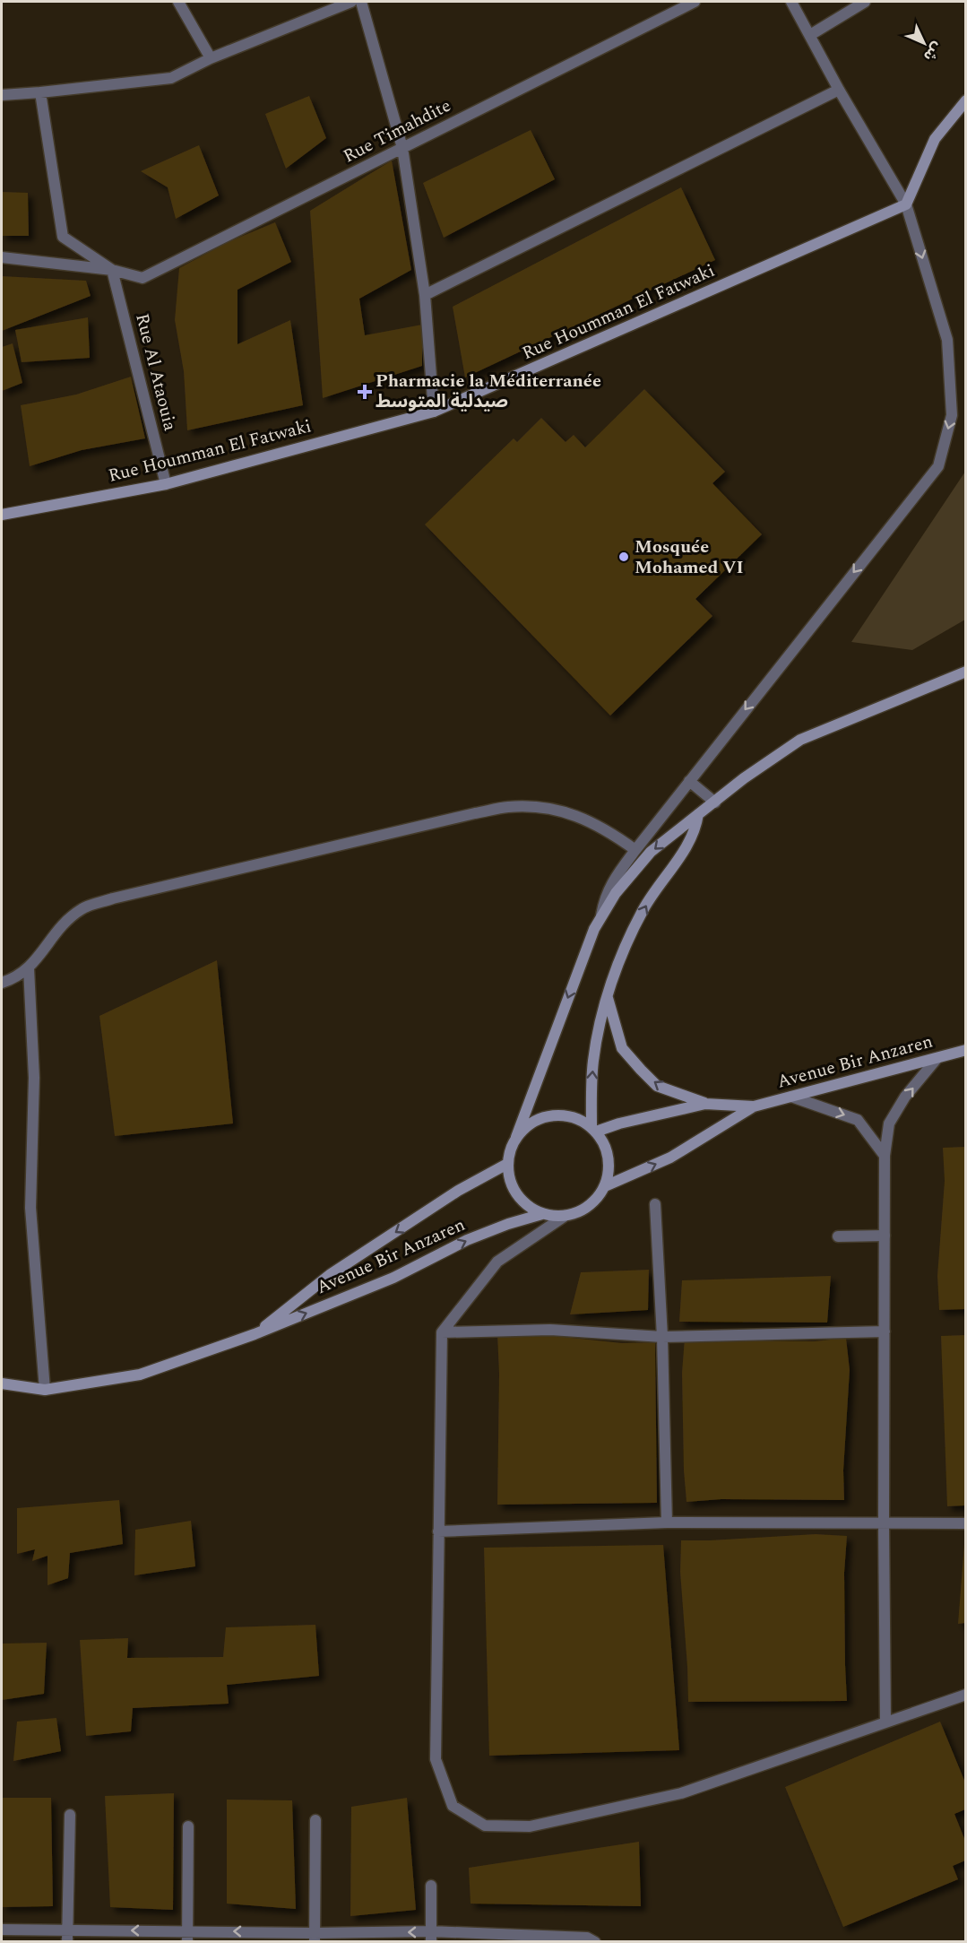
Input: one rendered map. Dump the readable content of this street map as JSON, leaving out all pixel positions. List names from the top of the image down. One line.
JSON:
{"streets":{"street":["Rue Timahdite","Rue Houmman El Fatwaki","Rue Al Ataouia","Avenue Bir Anzaren"]},"crossings":[["Rue Timahdite","Rue Al Ataouia"],["Rue Houmman El Fatwaki","Rue Al Ataouia"]],"places":{"health":["Pharmacie la Méditerranée صيدلية المتوسط"],"other":["Mosquée Mohamed VI"]},"north":"bottom right"}
